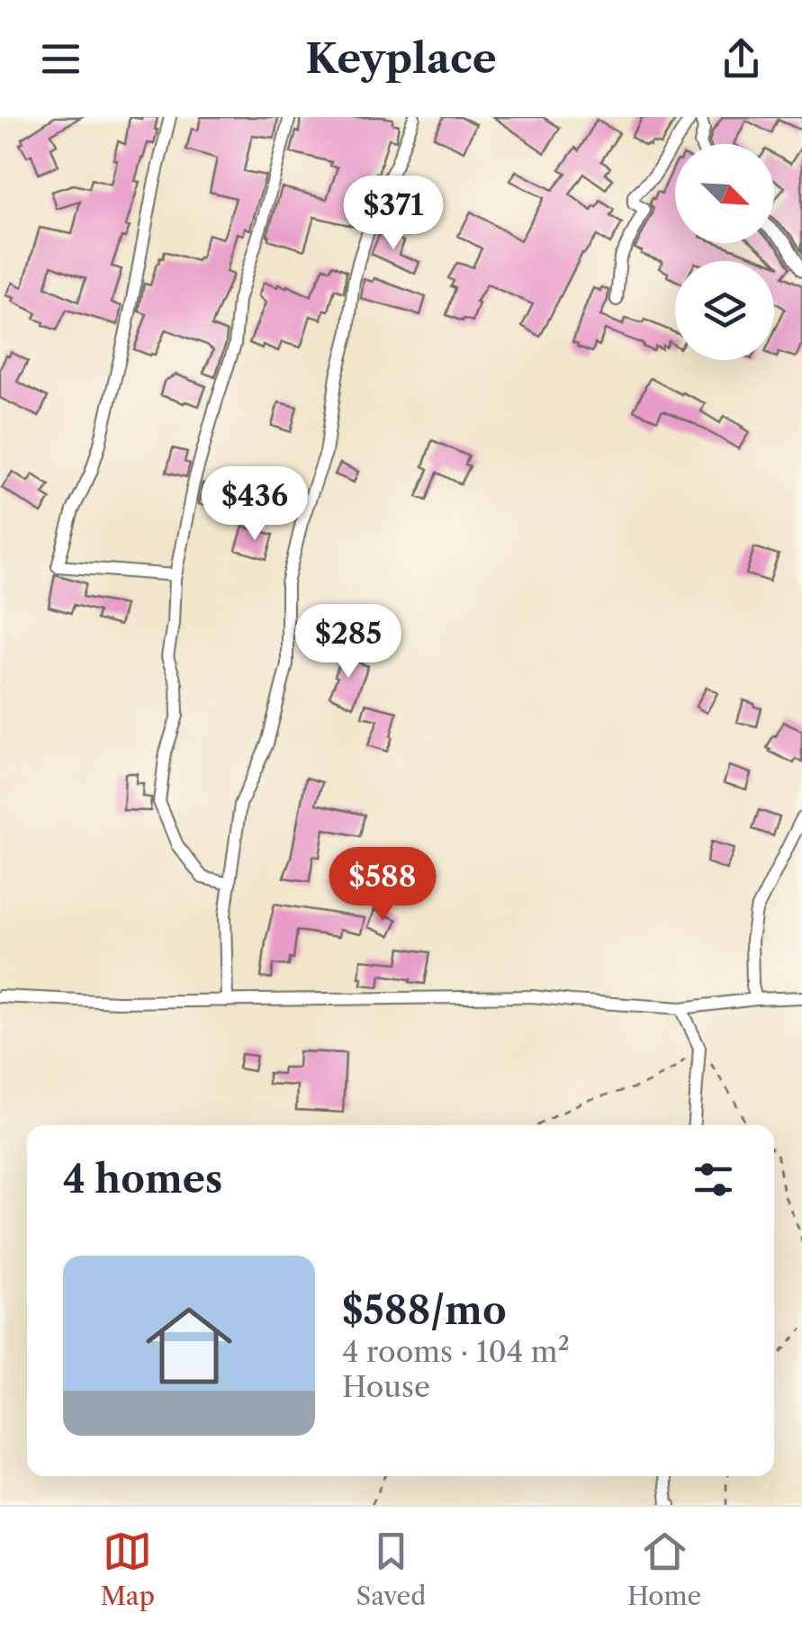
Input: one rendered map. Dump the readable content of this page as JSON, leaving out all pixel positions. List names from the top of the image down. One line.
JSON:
{"north":"bottom right","page":{"header":"Keyplace","price":["$371","$436","$285","$588"],"heading":"4 homes","list":[{"name":"$588/mo","note":"4 rooms · 104 m² · House"}],"tabs":["Map","Saved","Home"]}}
